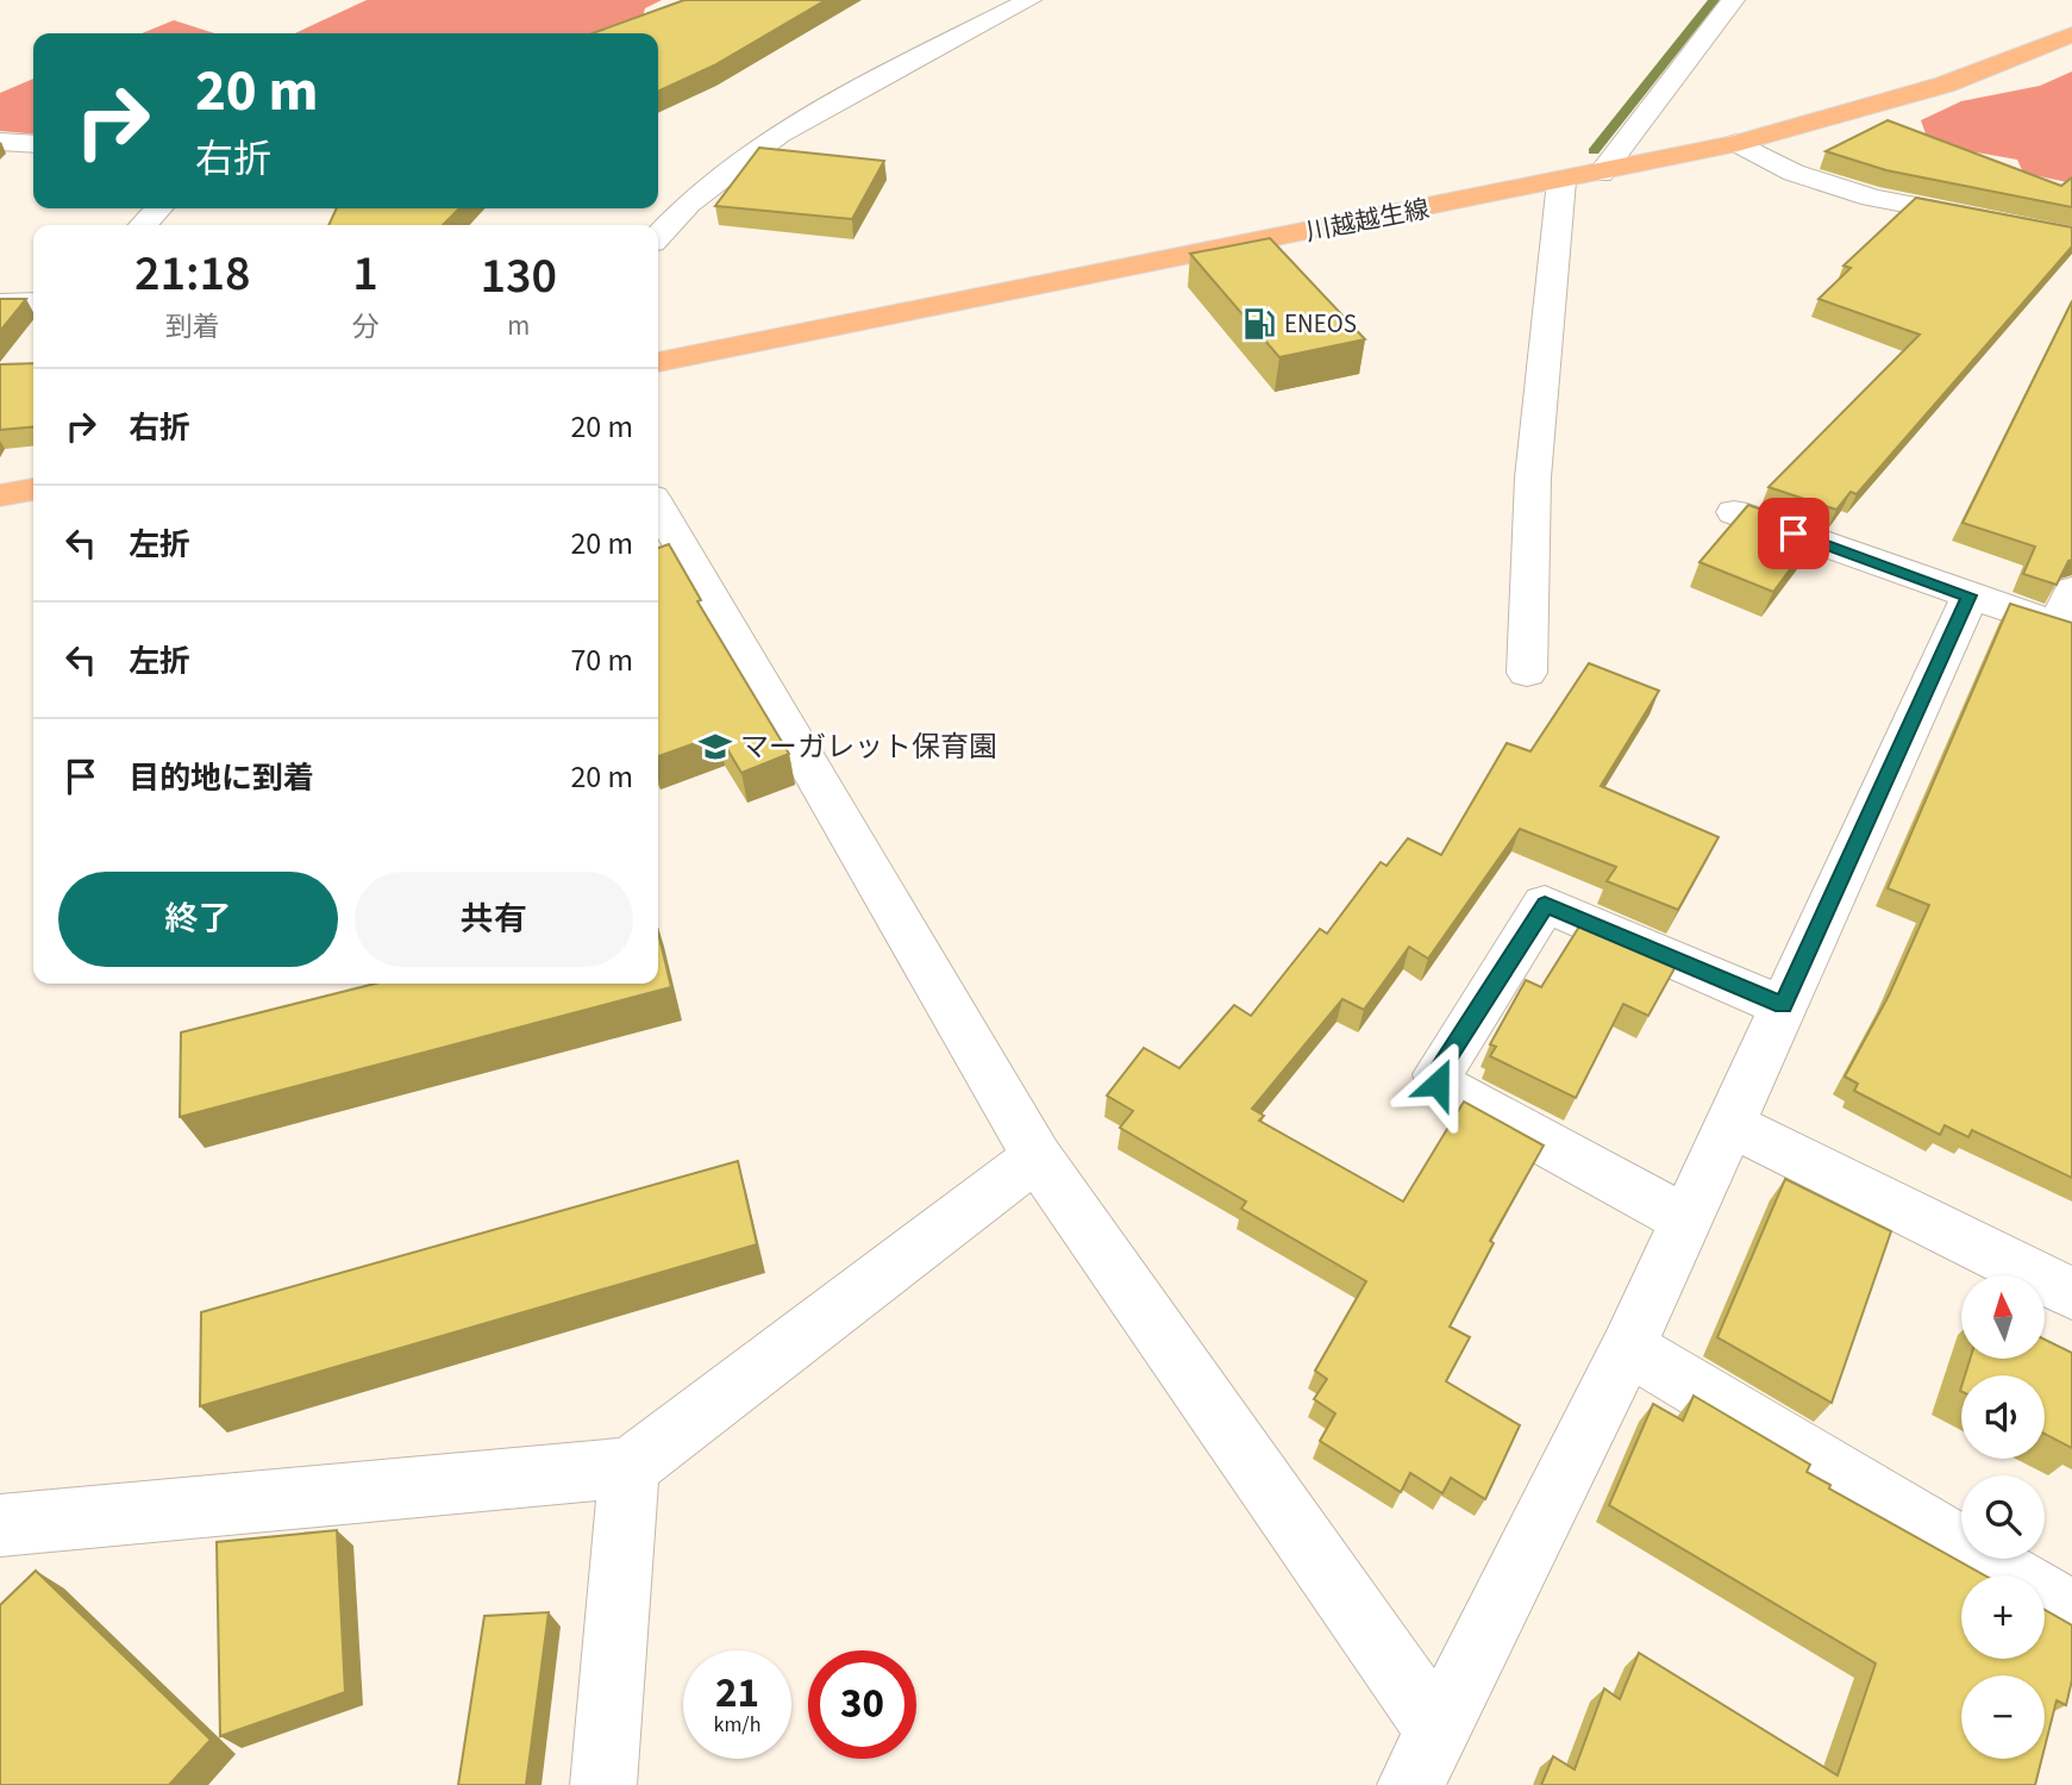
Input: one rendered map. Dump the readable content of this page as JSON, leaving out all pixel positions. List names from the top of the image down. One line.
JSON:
{"streets":{"main road":["川越越生線"]},"places":{"fuel station":["ENEOS"],"school or university":["マーガレット保育園"]},"north":"top","page":{"turn":["20 m","右折"],"eta":["21:18","到着","1","分","130","m"],"list":[{"name":"右折","value":"20 m"},{"name":"左折","value":"20 m"},{"name":"左折","value":"70 m"},{"name":"目的地に到着","value":"20 m"}],"buttons":["終了","共有"],"map_buttons":["+","−"],"speed":"21 km/h","limit":"30"}}
